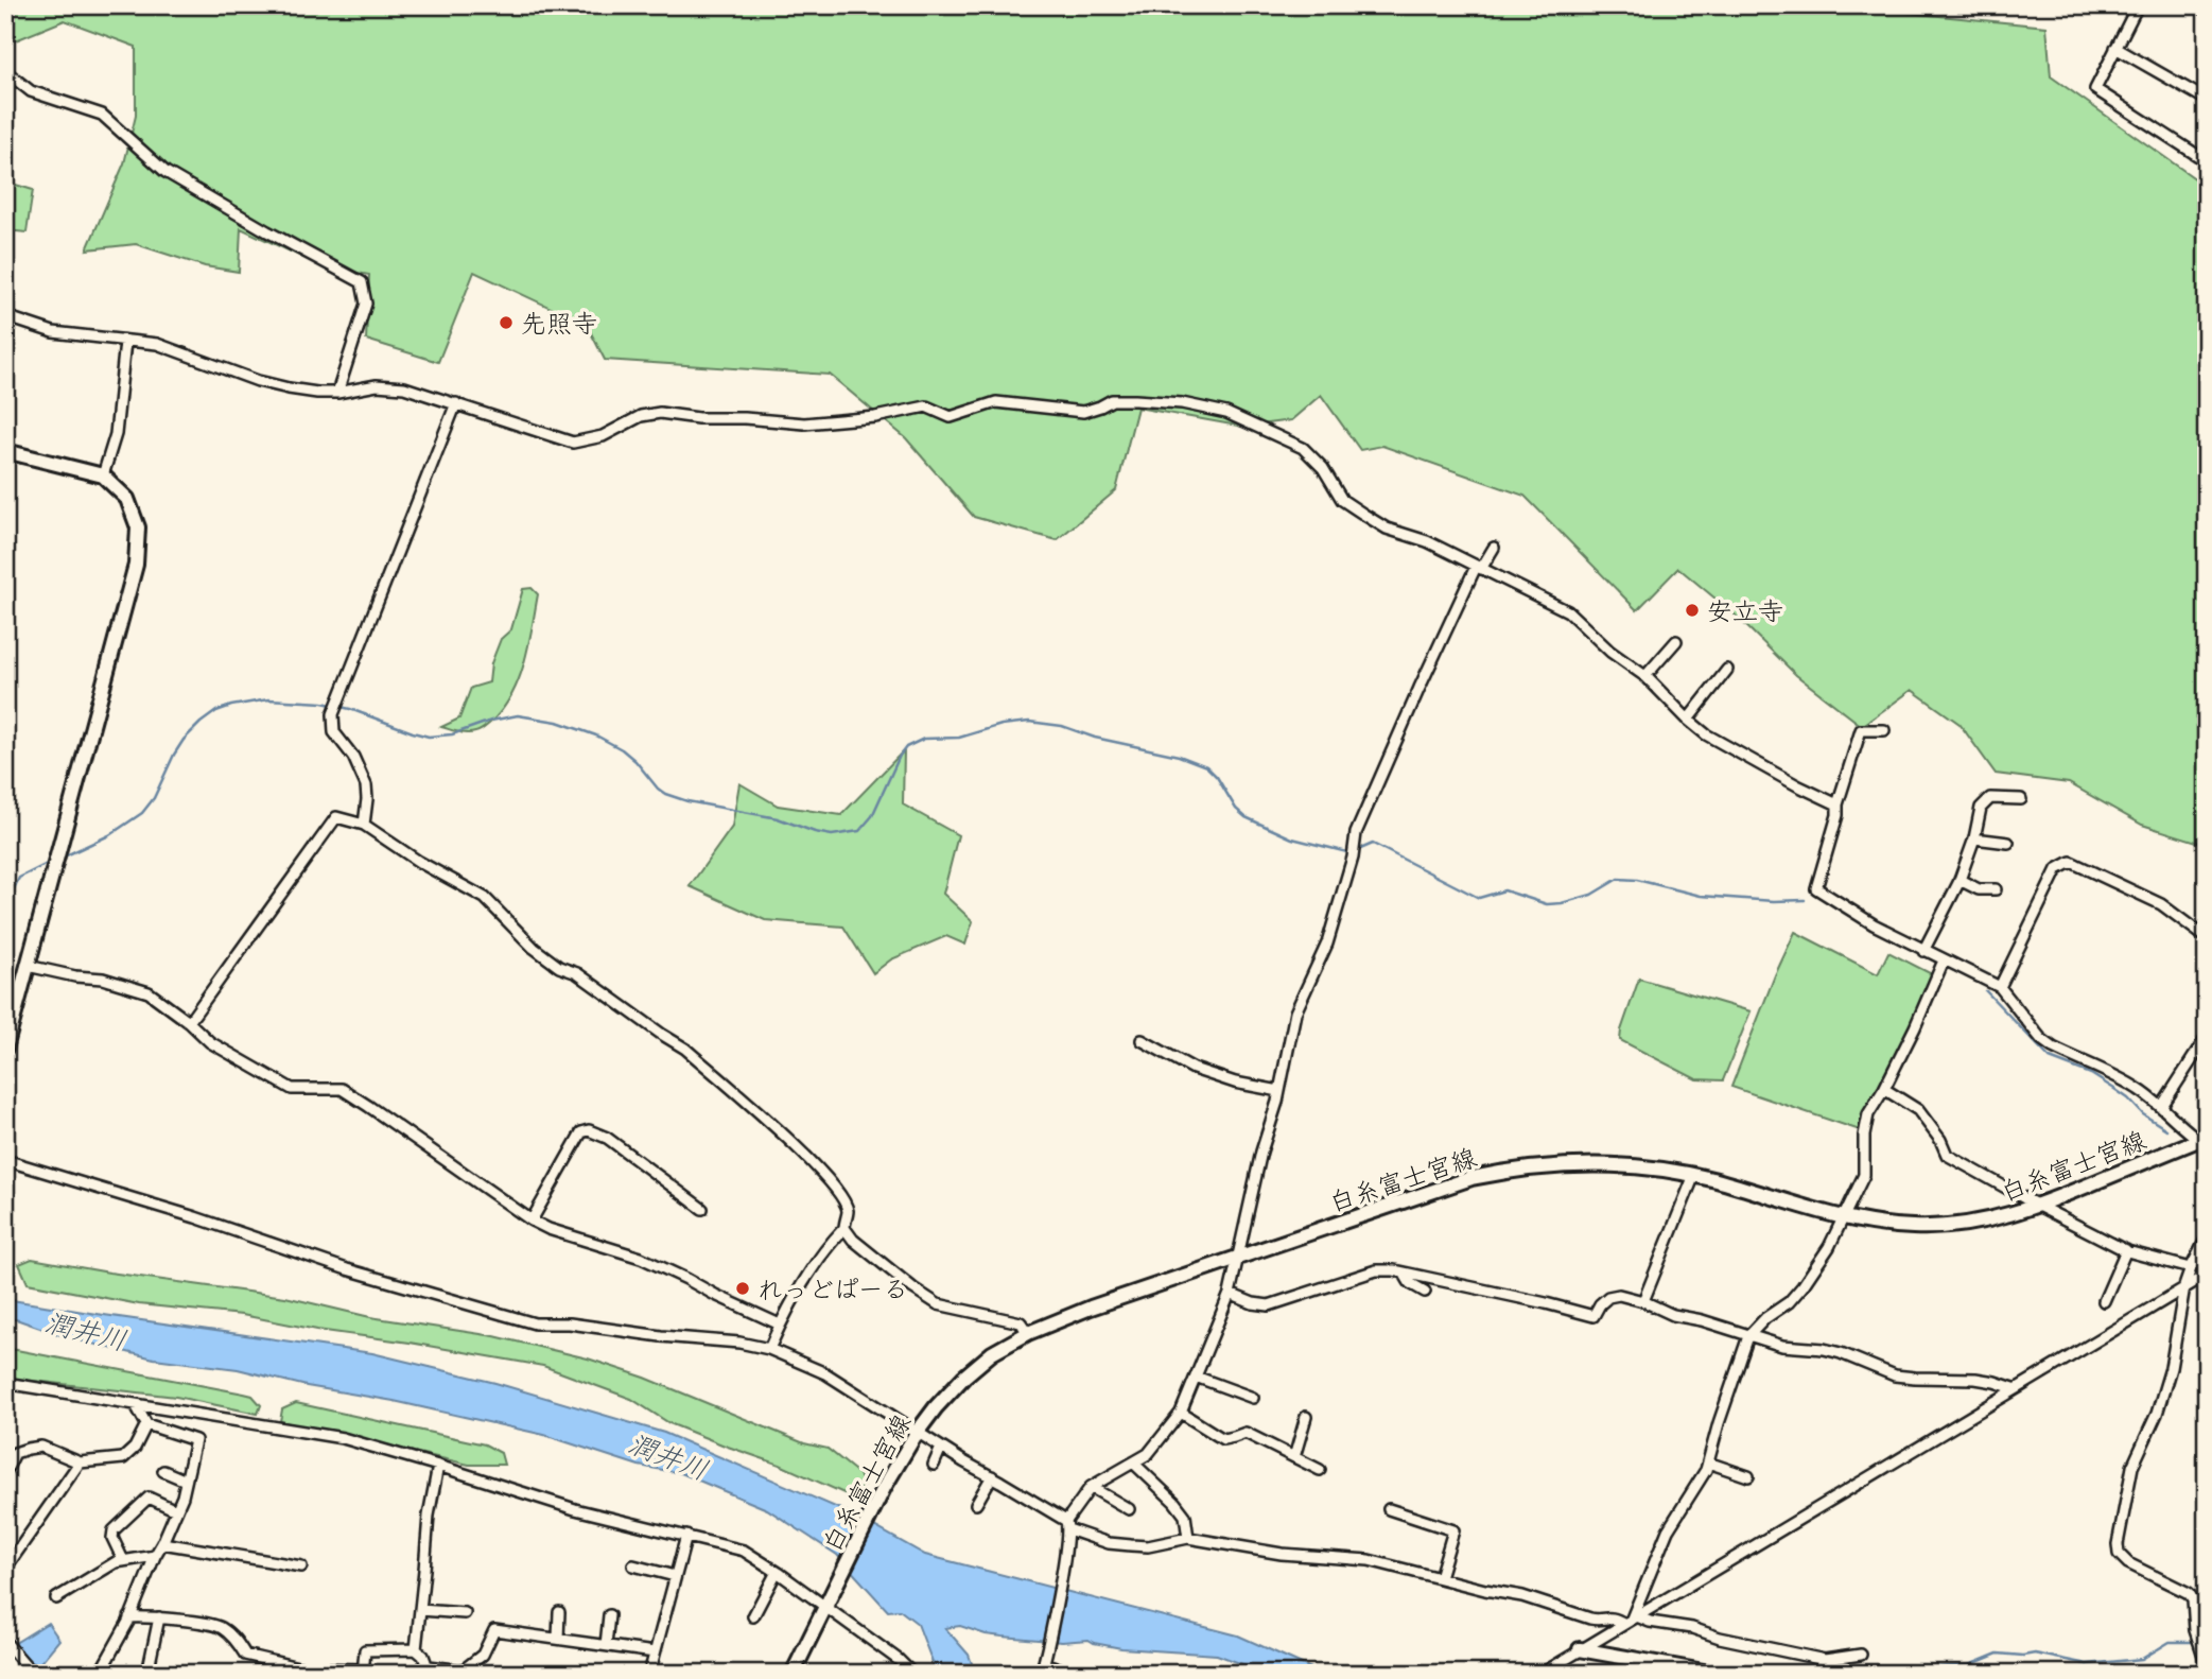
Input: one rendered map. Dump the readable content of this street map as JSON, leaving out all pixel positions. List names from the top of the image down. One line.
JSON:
{"streets":{"main road":["白糸富士宮線"]},"water":["潤井川"],"places":["先照寺","安立寺","れっどぱーる"]}
